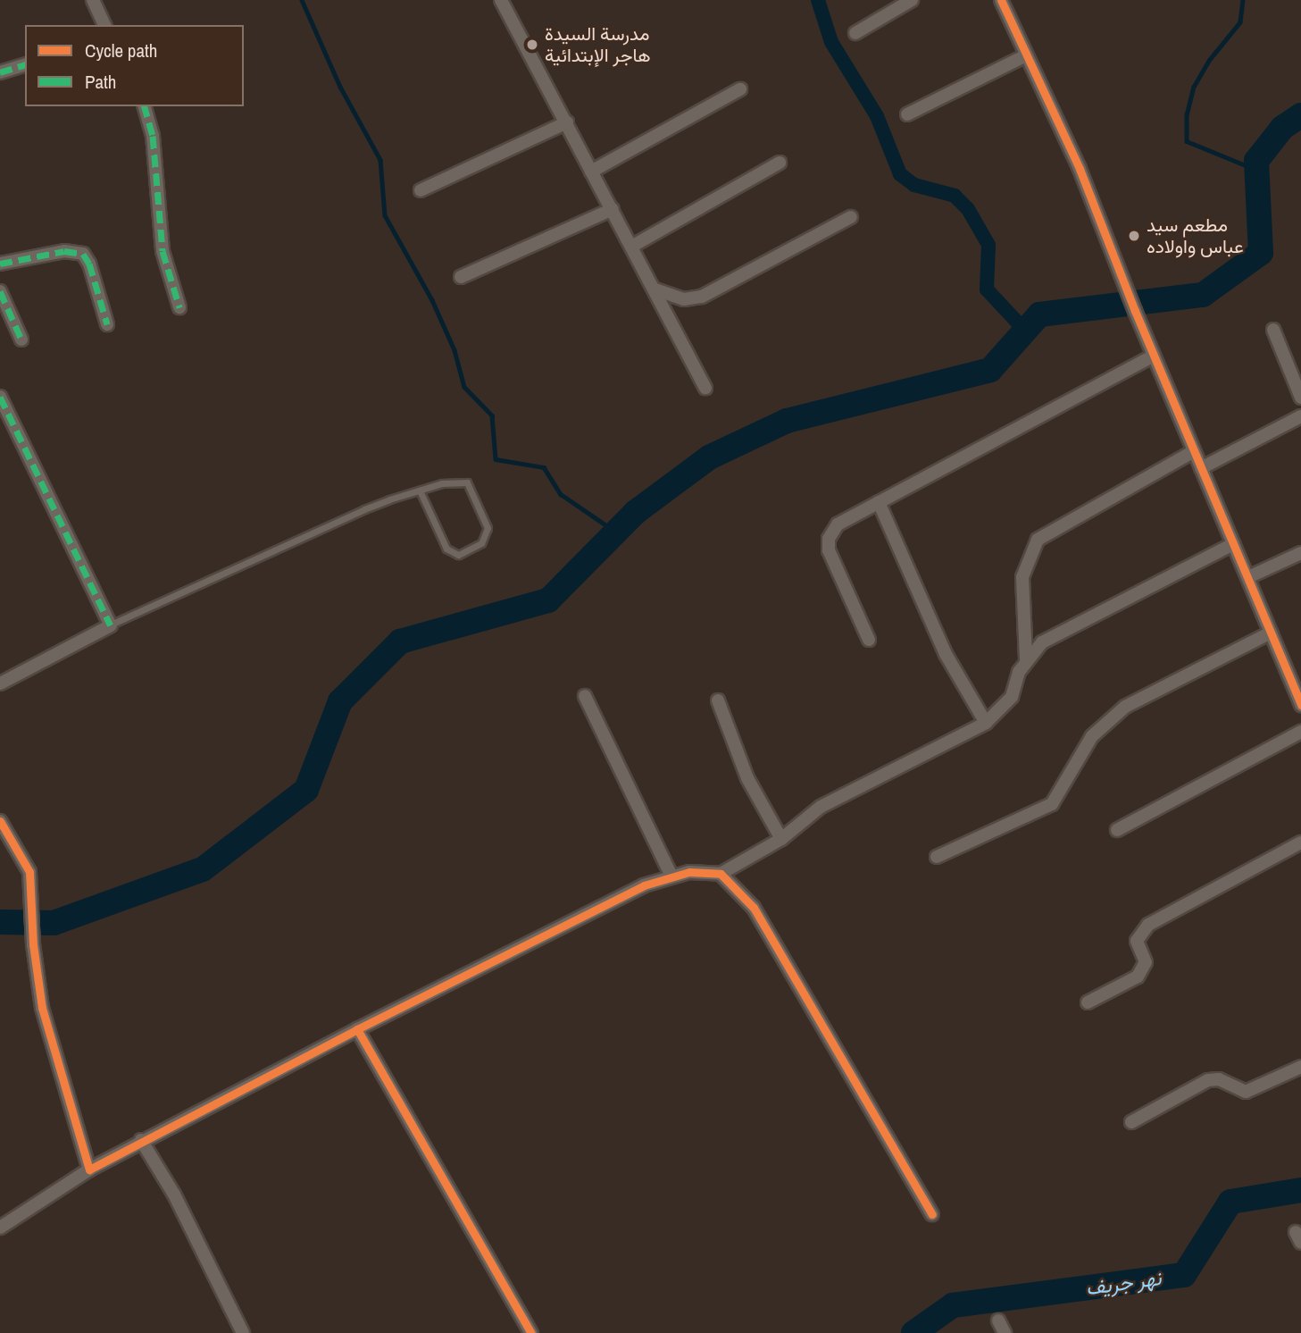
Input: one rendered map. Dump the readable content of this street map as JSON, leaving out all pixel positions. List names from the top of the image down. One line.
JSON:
{"water":["نهر جريف"],"places":["مدرسة السيدة هاجر الإبتدائية","مطعم سيد عباس واولاده"],"legend":["Cycle path","Path"]}
